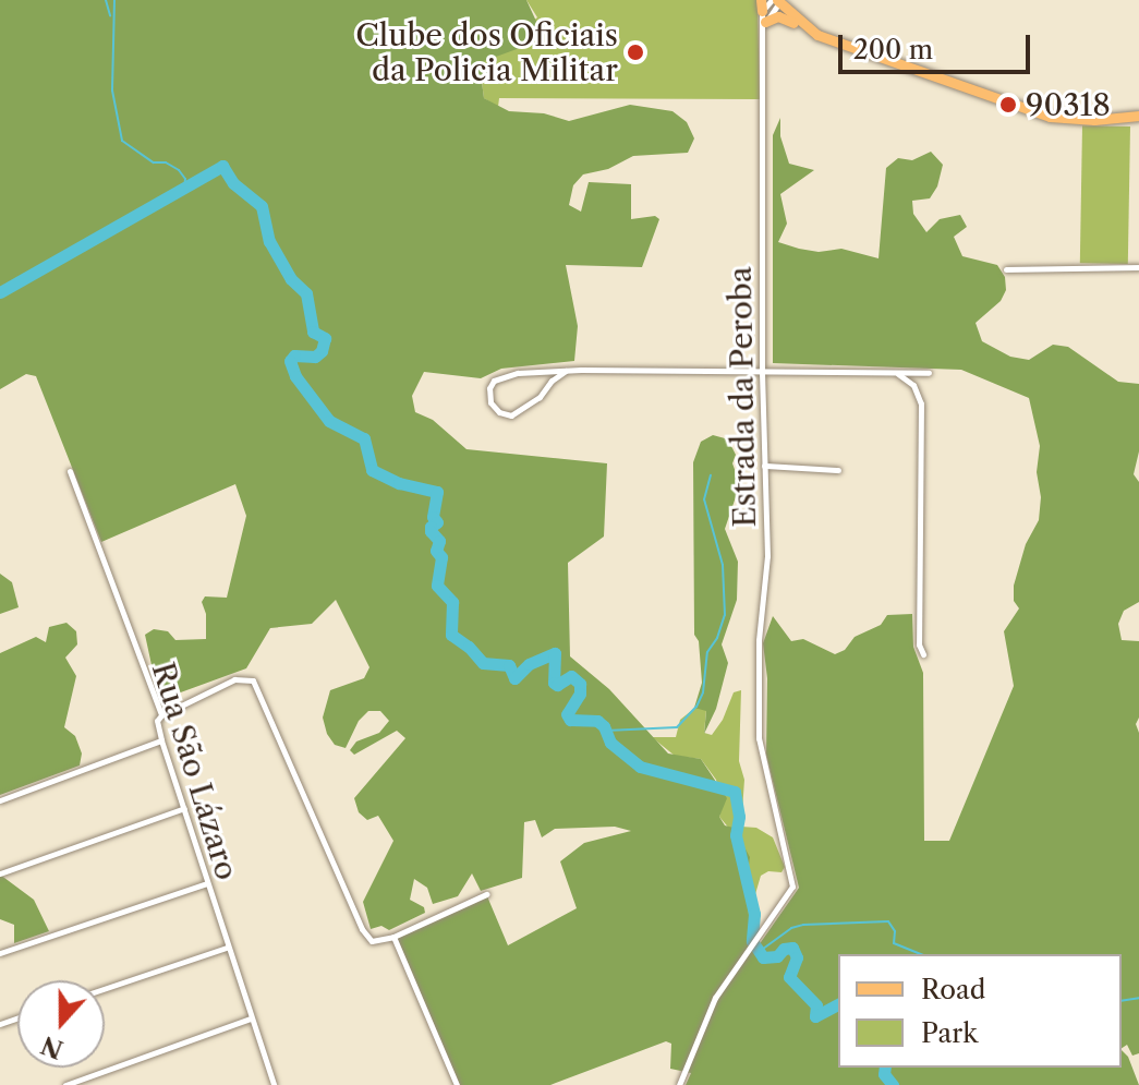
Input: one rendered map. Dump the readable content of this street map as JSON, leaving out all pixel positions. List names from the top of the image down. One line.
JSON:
{"streets":{"street":["Estrada da Peroba","Rua São Lázaro"]},"places":["Clube dos Oficiais da Policia Militar","90318"],"legend":["Road","Park"],"scale_bar":"200 m","north":"bottom"}
